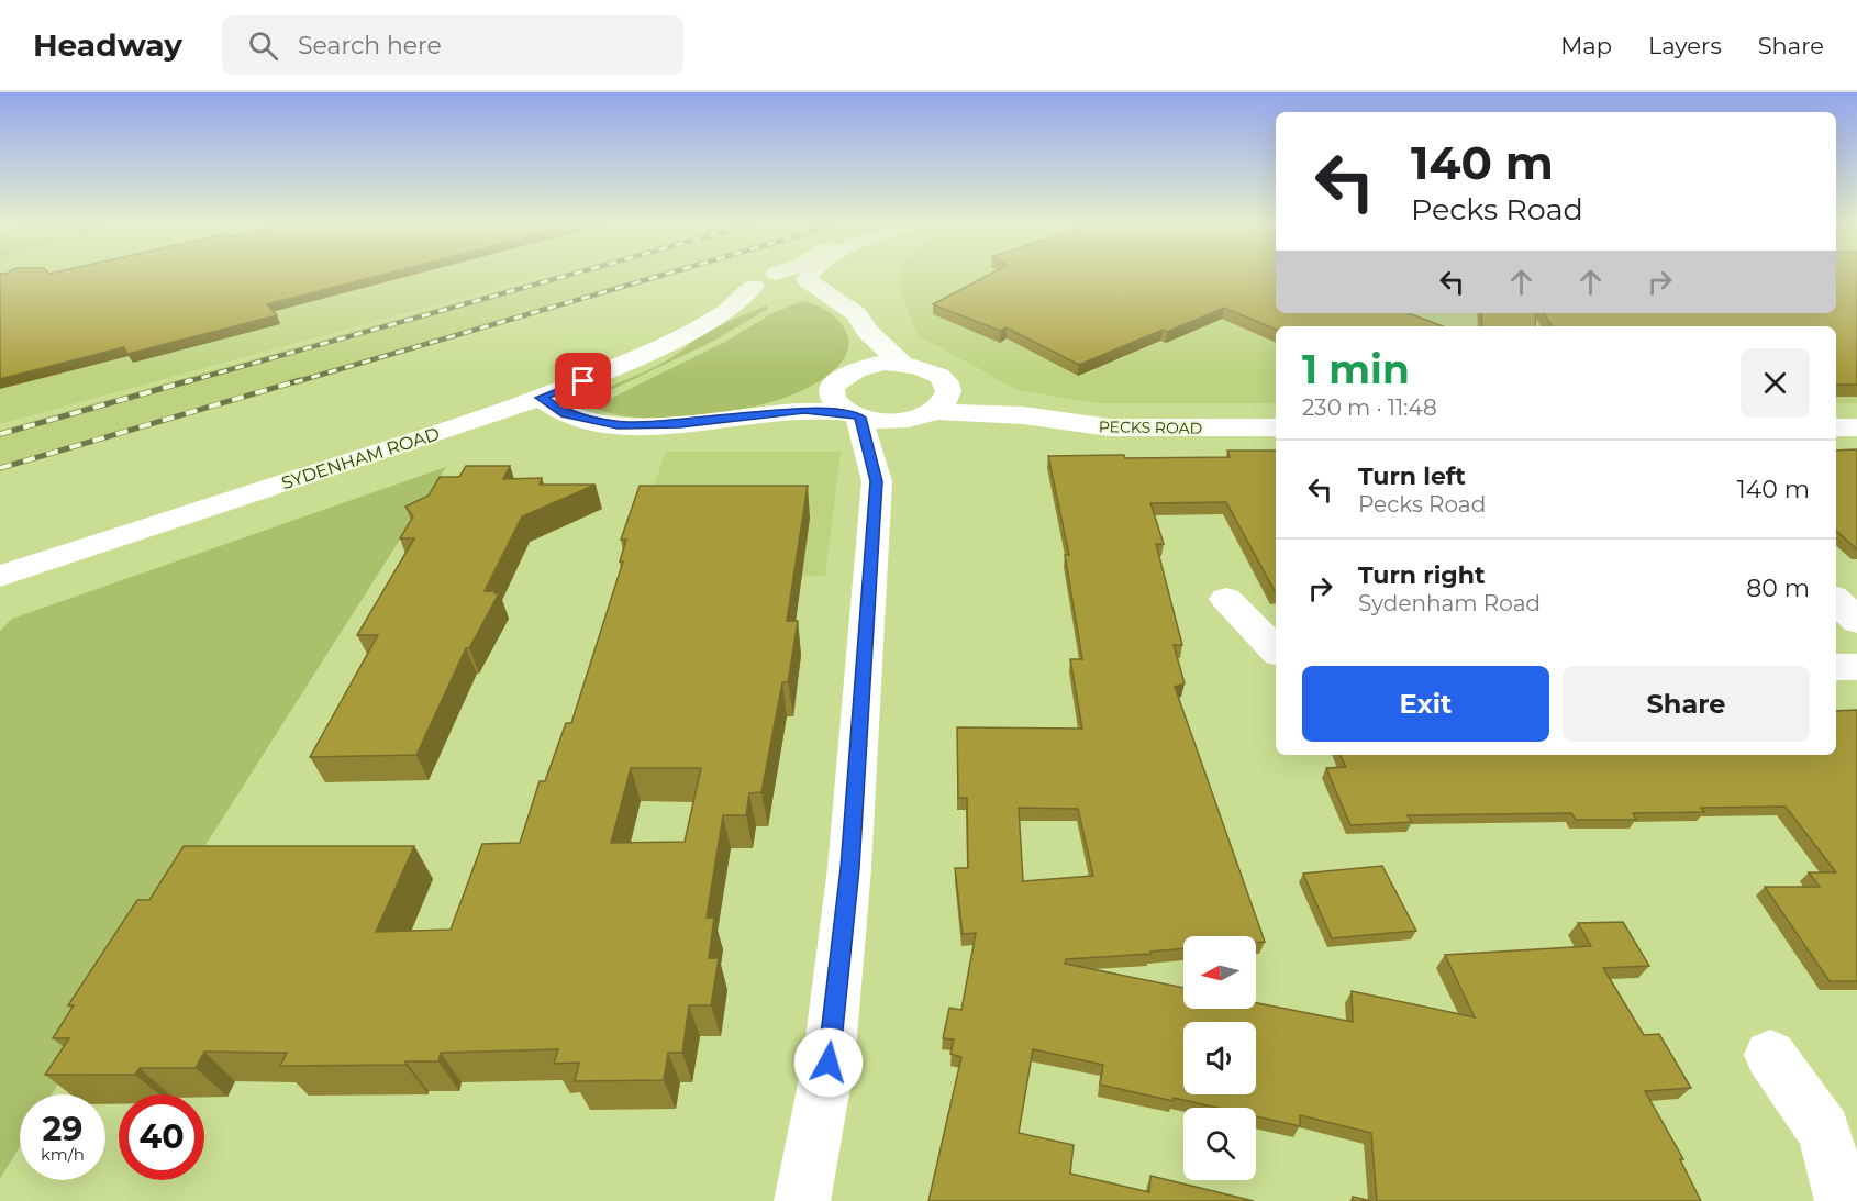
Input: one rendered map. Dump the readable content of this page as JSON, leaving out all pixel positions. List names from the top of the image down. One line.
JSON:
{"streets":{"street":["PECKS ROAD","SYDENHAM ROAD"]},"north":"left","page":{"header":"Headway","search":"Search here","nav":["Map","Layers","Share"],"turn":["140 m","Pecks Road"],"heading":["1 min","230 m · 11:48"],"list":[{"name":"Turn left","note":"Pecks Road","value":"140 m"},{"name":"Turn right","note":"Sydenham Road","value":"80 m"}],"buttons":["Exit","Share"],"speed":"29 km/h","limit":"40"}}
